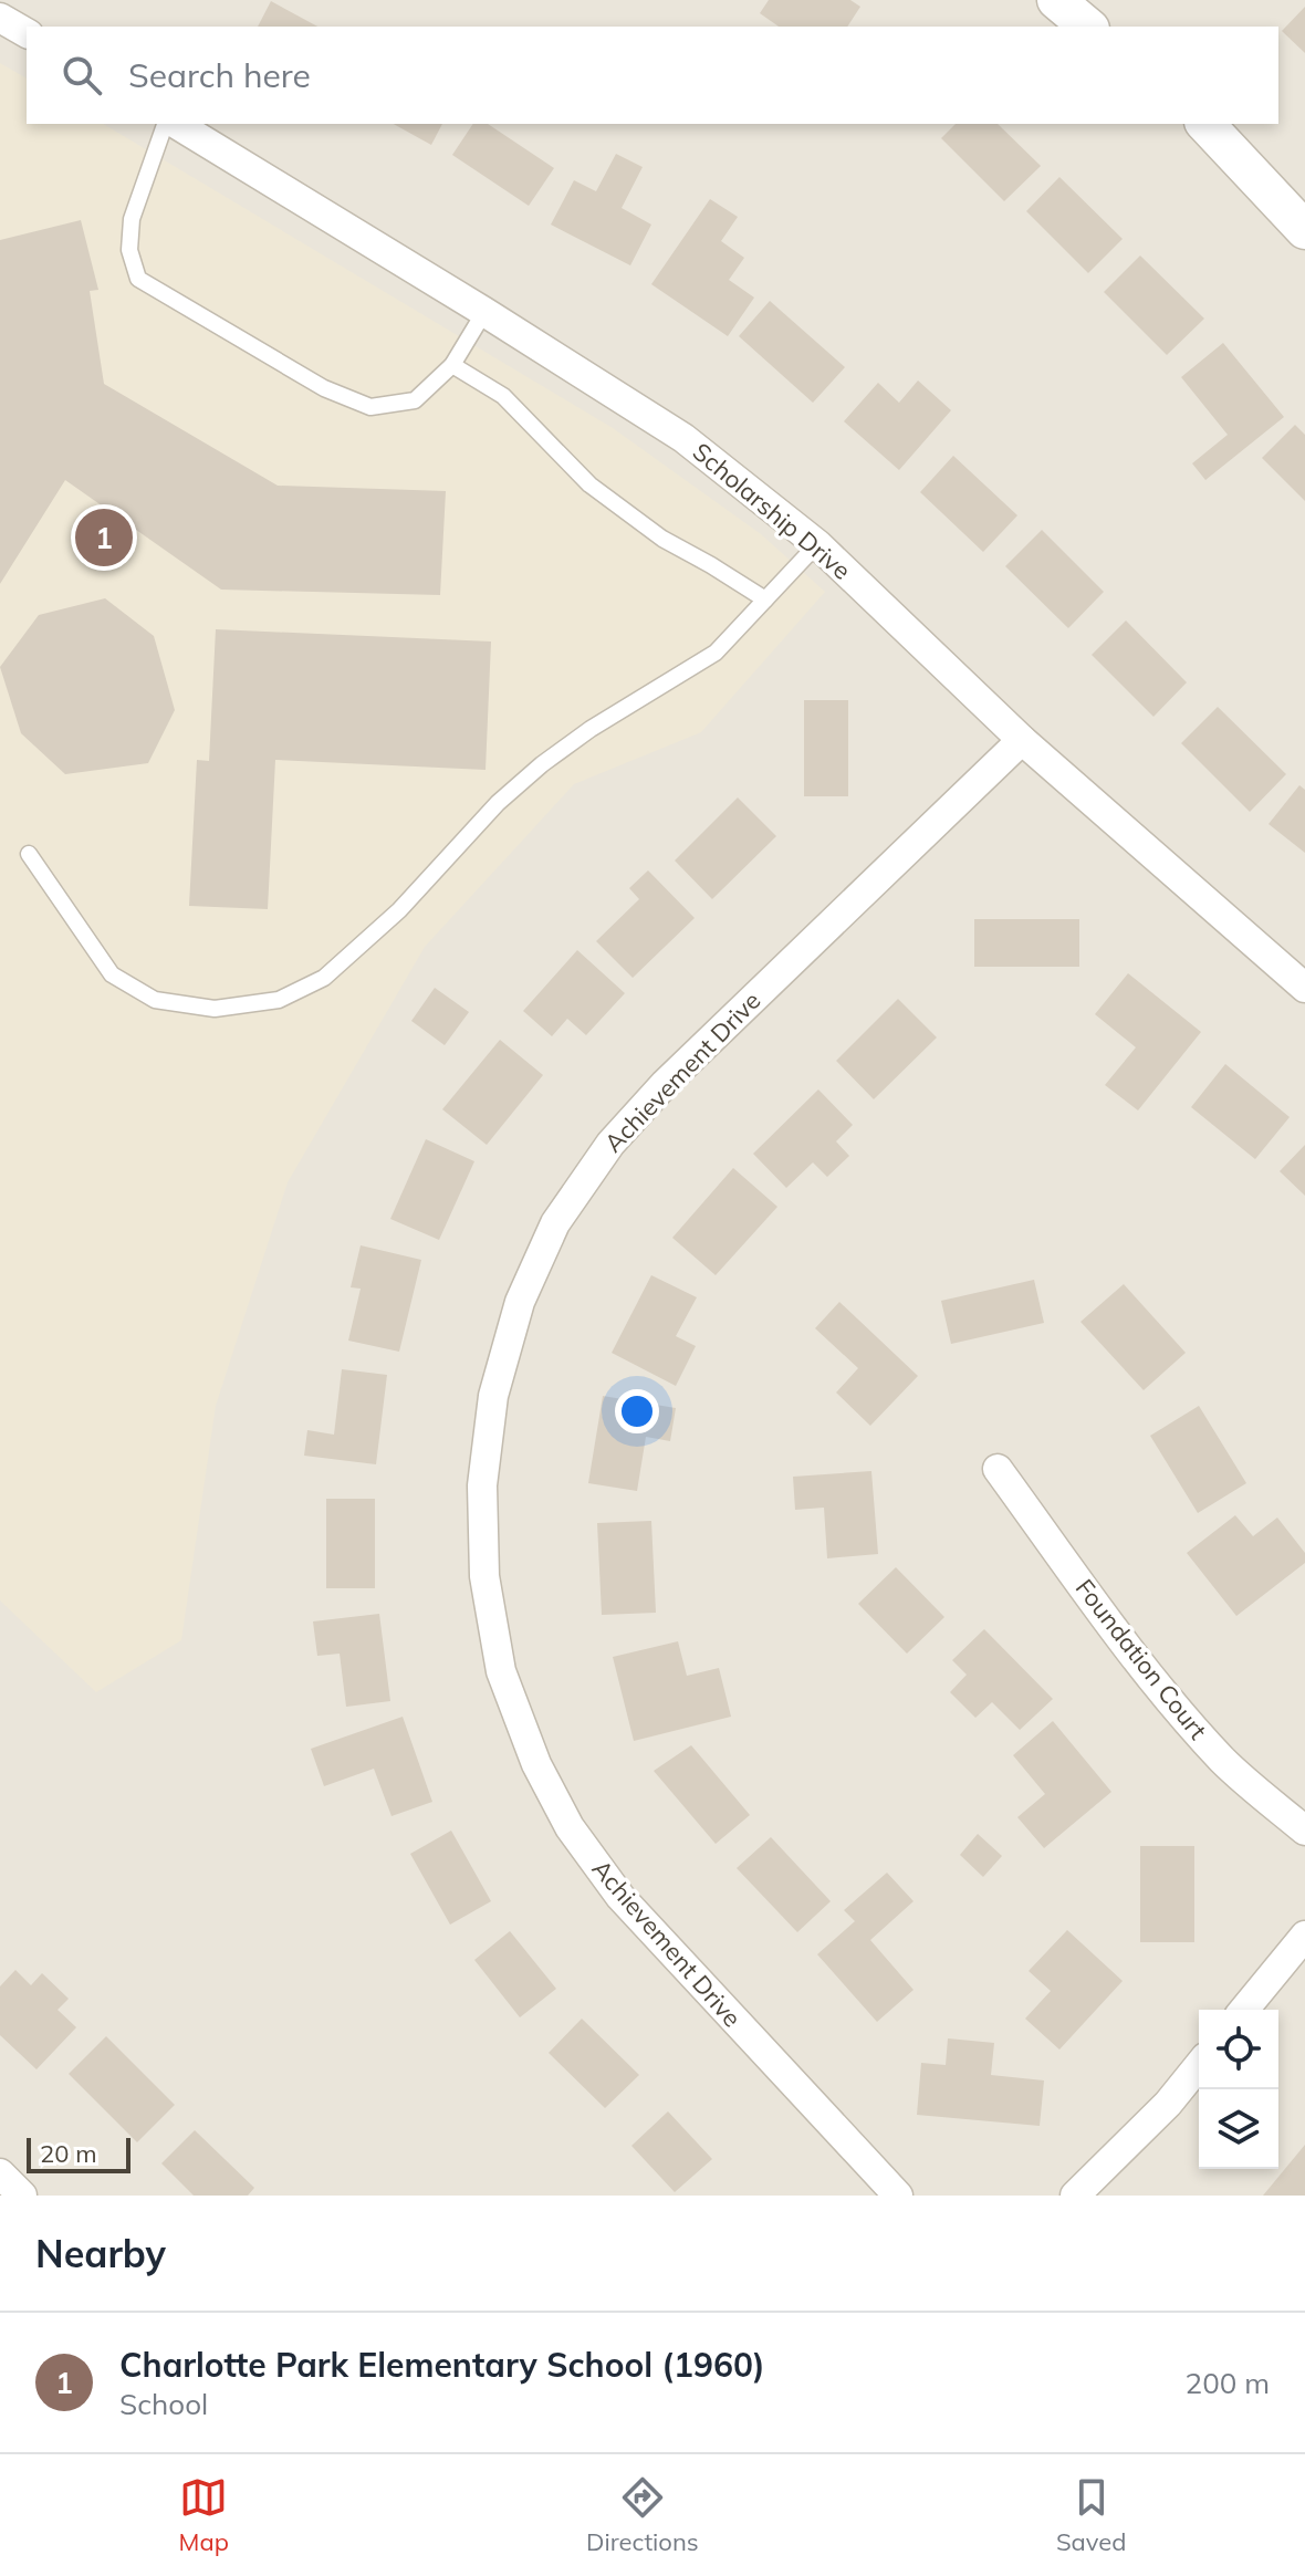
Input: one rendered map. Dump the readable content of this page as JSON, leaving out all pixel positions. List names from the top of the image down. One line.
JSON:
{"streets":{"street":["Scholarship Drive","Achievement Drive","Foundation Court"]},"crossings":[["Scholarship Drive","Achievement Drive"]],"scale_bar":"20 m","page":{"search":"Search here","pins":"1","scale":"20 m","heading":"Nearby","list":[{"mark":"1","name":"Charlotte Park Elementary School (1960)","note":"School","value":"200 m"}],"nav":["Map","Directions","Saved"]}}
